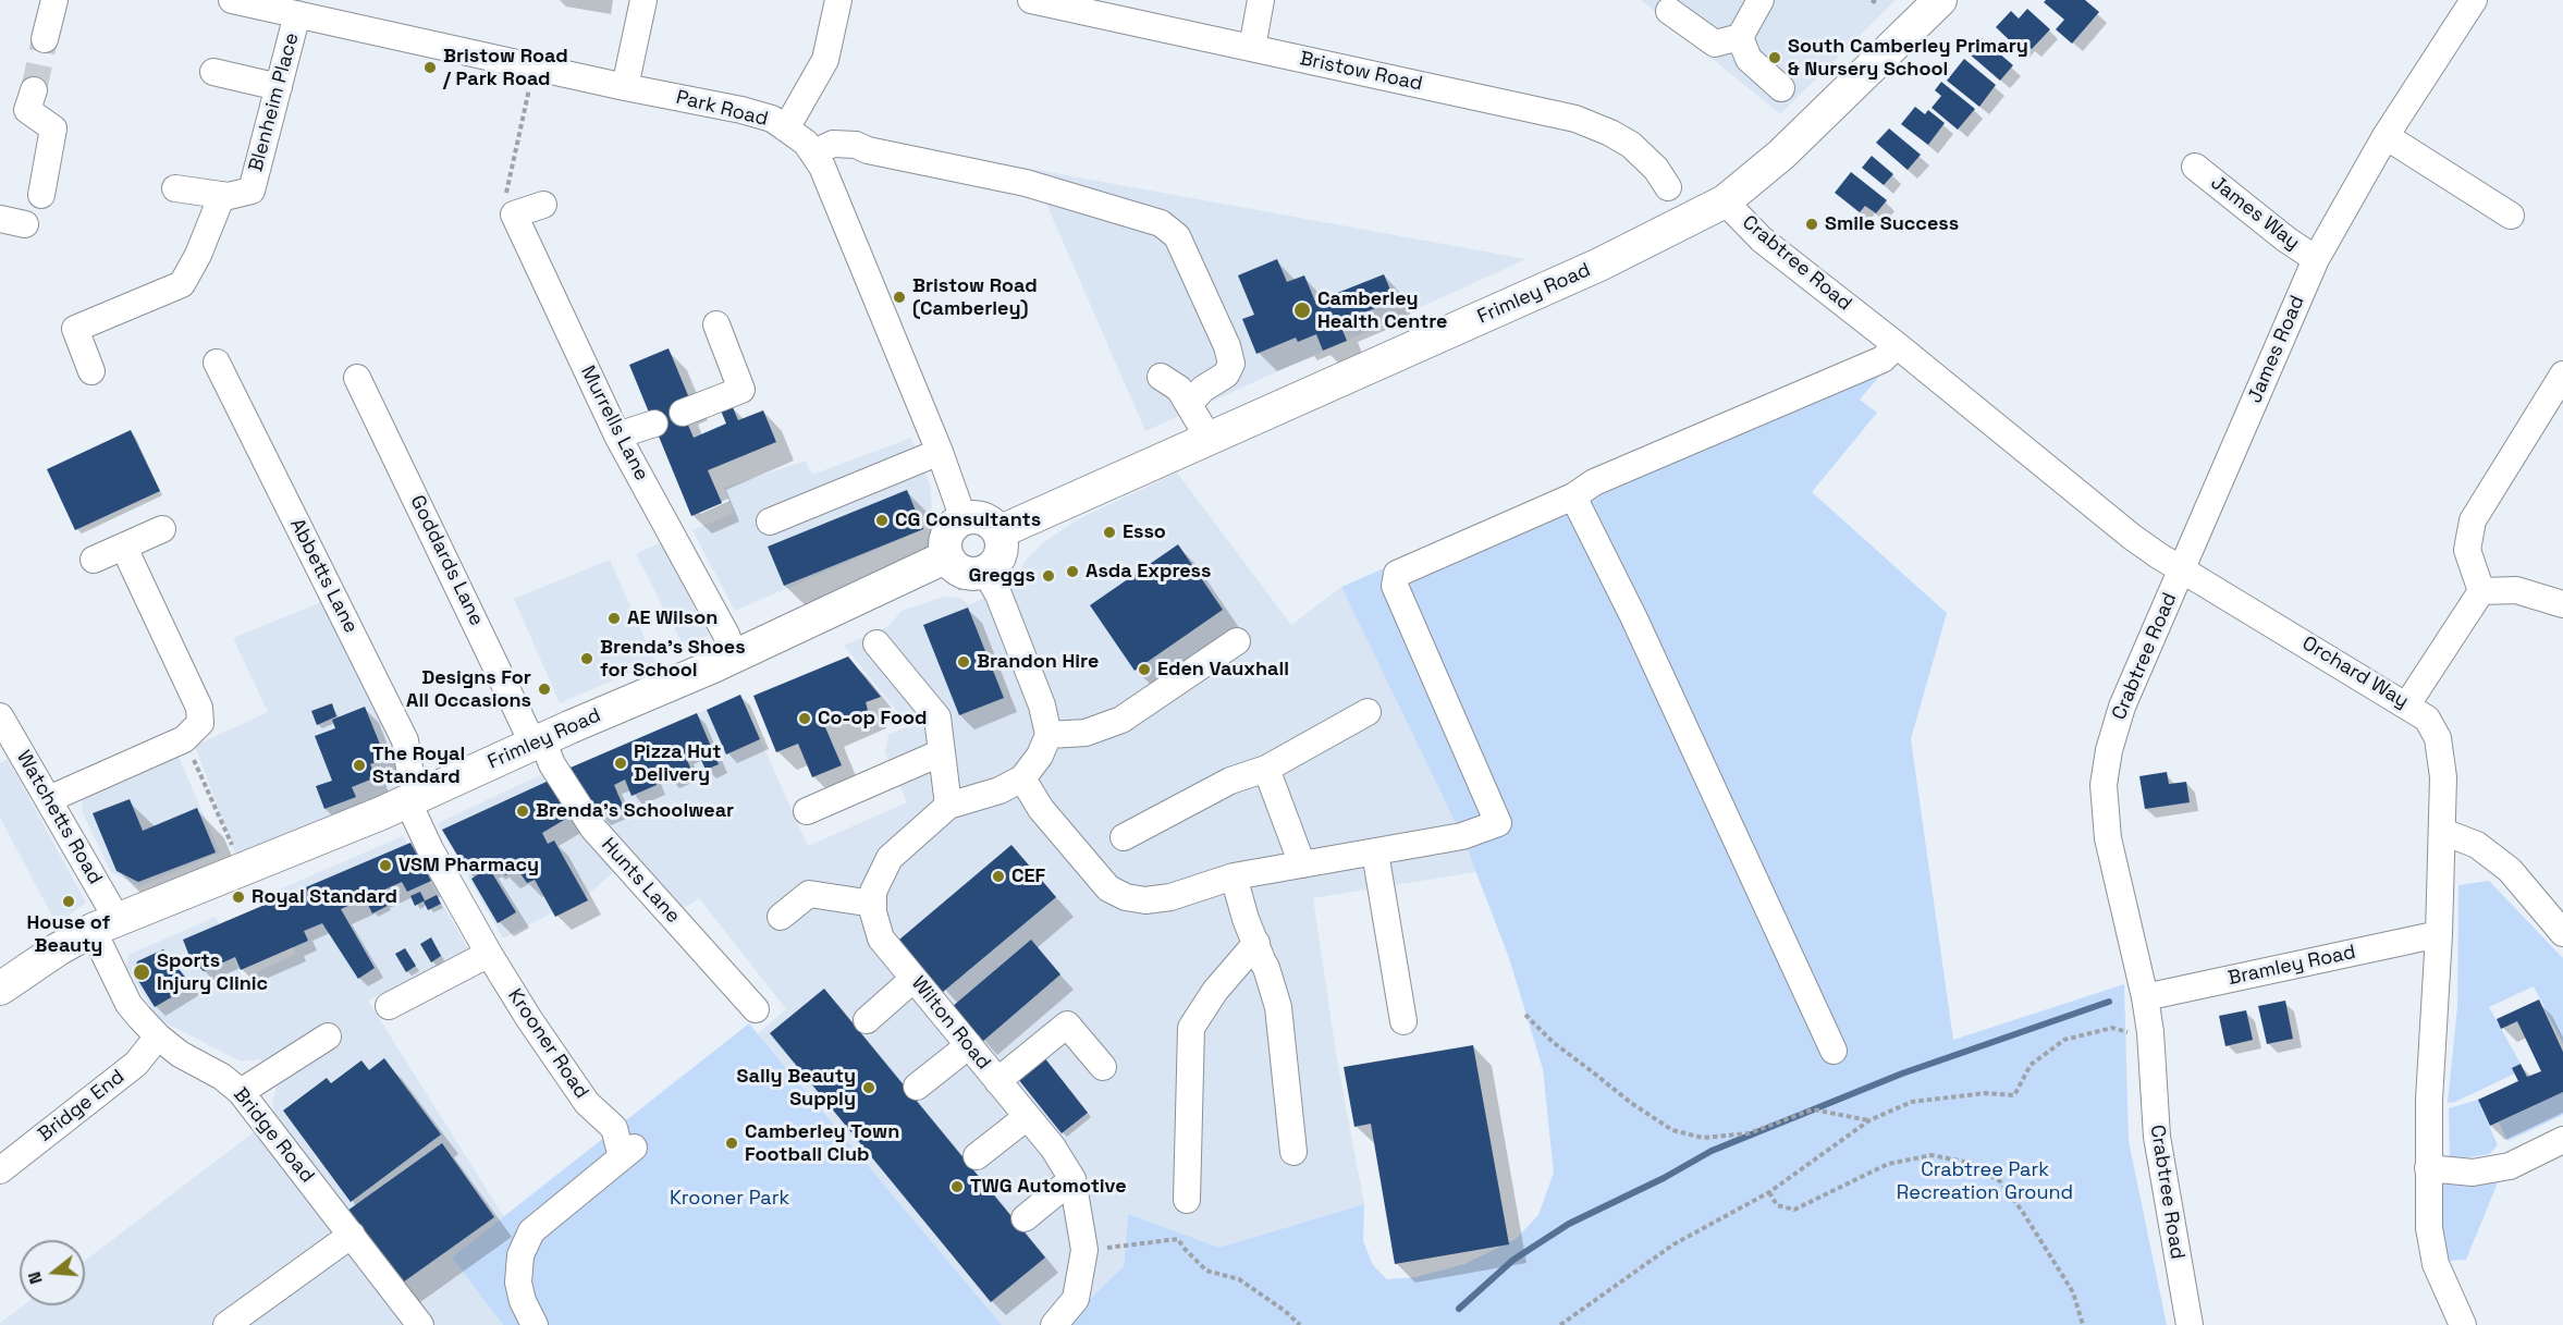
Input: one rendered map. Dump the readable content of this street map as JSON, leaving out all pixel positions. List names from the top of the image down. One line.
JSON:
{"streets":{"main road":["Frimley Road"],"street":["Bristow Road","Blenheim Place","Park Road","James Way","Crabtree Road","James Road","Murrells Lane","Goddards Lane","Abbetts Lane","Orchard Way","Watchetts Road","Hunts Lane","Bramley Road","Wilton Road","Krooner Road","Bridge End","Bridge Road"]},"crossings":[["Blenheim Place","Park Road"],["Park Road","Frimley Road"],["James Way","James Road"],["Crabtree Road","Frimley Road"],["Crabtree Road","James Road"],["Crabtree Road","Orchard Way"],["Crabtree Road","Bramley Road"],["Frimley Road","Murrells Lane"],["Frimley Road","Goddards Lane"],["Frimley Road","Abbetts Lane"],["Frimley Road","Watchetts Road"],["Frimley Road","Hunts Lane"],["Frimley Road","Krooner Road"],["Frimley Road","Bridge Road"],["James Road","Orchard Way"],["Goddards Lane","Hunts Lane"],["Abbetts Lane","Krooner Road"],["Orchard Way","Bramley Road"],["Watchetts Road","Bridge Road"],["Bridge End","Bridge Road"]],"parks":["Crabtree Park Recreation Ground","Krooner Park"],"places":["South Camberley Primary & Nursery School","Bristow Road / Park Road","Smile Success","Bristow Road (Camberley)","Camberley Health Centre","CG Consultants","Esso","Asda Express","Greggs","AE Wilson","Brenda's Shoes for School","Brandon Hire","Eden Vauxhall","Designs For All Occasions","Co-op Food","Pizza Hut Delivery","The Royal Standard","Brenda's Schoolwear","VSM Pharmacy","CEF","Royal Standard","House of Beauty","Sports Injury Clinic","Sally Beauty Supply","Camberley Town Football Club","TWG Automotive"],"north":"left"}
